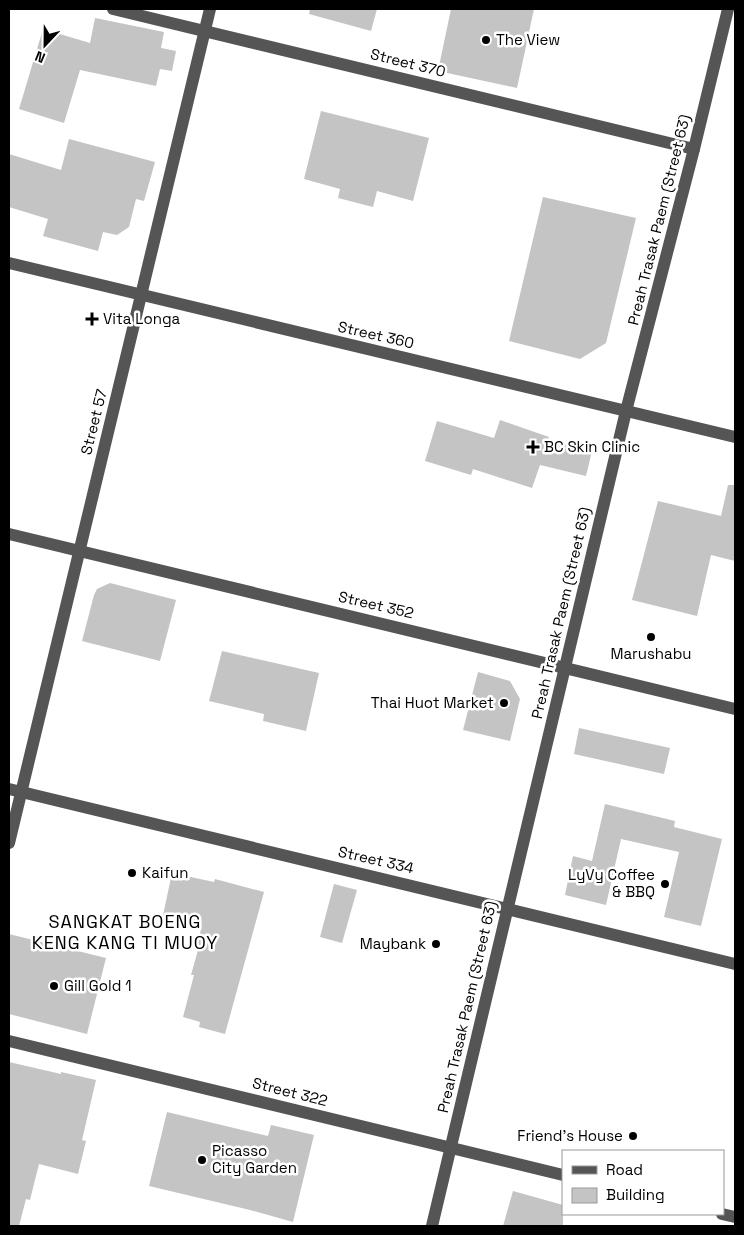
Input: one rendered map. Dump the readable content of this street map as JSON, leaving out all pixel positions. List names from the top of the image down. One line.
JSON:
{"streets":{"street":["Street 370","Preah Trasak Paem (Street 63)","Street 360","Street 57","Street 352","Street 334","Street 322"]},"crossings":[["Street 370","Preah Trasak Paem (Street 63)"],["Street 370","Street 57"],["Preah Trasak Paem (Street 63)","Street 360"],["Preah Trasak Paem (Street 63)","Street 352"],["Preah Trasak Paem (Street 63)","Street 334"],["Preah Trasak Paem (Street 63)","Street 322"],["Street 360","Street 57"],["Street 57","Street 352"],["Street 57","Street 334"]],"districts":["SANGKAT BOENG KENG KANG TI MUOY"],"places":{"other":["The View","Marushabu","Thai Huot Market","Kaifun","LyVy Coffee & BBQ","Maybank","Gill Gold 1","Friend's House","Picasso City Garden"],"health":["Vita Longa","BC Skin Clinic"]},"legend":["Road","Building"],"north":"bottom"}
